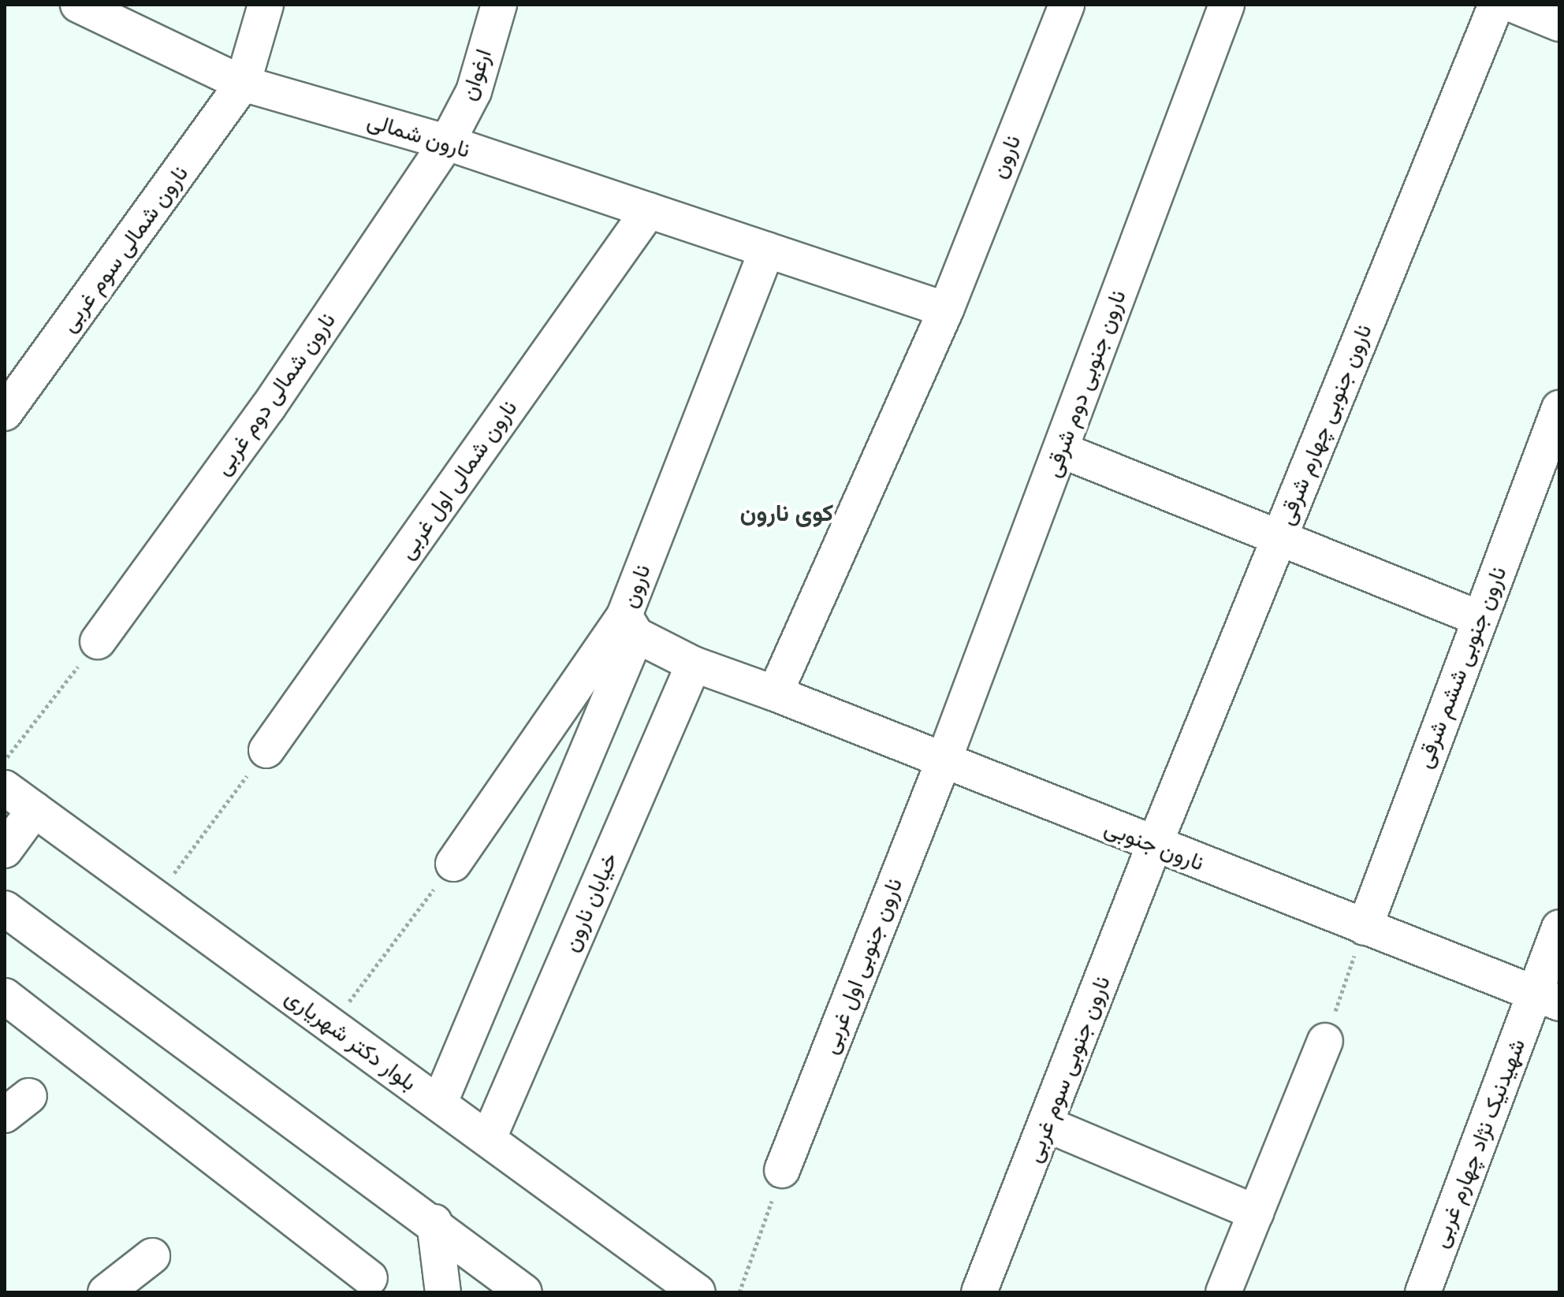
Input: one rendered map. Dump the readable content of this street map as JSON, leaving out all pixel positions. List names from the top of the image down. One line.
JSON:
{"streets":{"street":["ارغوان","نارون شمالی","نارون","نارون شمالی سوم غربی","نارون جنوبی دوم شرقی","نارون شمالی دوم غربی","نارون جنوبی چهارم شرقی","نارون شمالی اول غربی","نارون جنوبی ششم شرقی","نارون جنوبی","خیابان نارون","نارون جنوبی اول غربی","بلوار دکتر شهریاری","نارون جنوبی سوم غربی","شهیدنیک نژاد چهارم غربی"]},"crossings":[["ارغوان","نارون شمالی"],["ارغوان","نارون شمالی دوم غربی"],["نارون شمالی","نارون"],["نارون شمالی","نارون شمالی سوم غربی"],["نارون شمالی","نارون شمالی دوم غربی"],["نارون شمالی","نارون شمالی اول غربی"],["نارون","نارون جنوبی"],["نارون","خیابان نارون"],["نارون جنوبی دوم شرقی","نارون جنوبی"],["نارون جنوبی دوم شرقی","نارون جنوبی اول غربی"],["نارون جنوبی چهارم شرقی","نارون جنوبی"],["نارون جنوبی چهارم شرقی","نارون جنوبی سوم غربی"],["نارون جنوبی ششم شرقی","نارون جنوبی"],["نارون جنوبی","نارون جنوبی اول غربی"],["نارون جنوبی","نارون جنوبی سوم غربی"],["نارون جنوبی","شهیدنیک نژاد چهارم غربی"],["خیابان نارون","بلوار دکتر شهریاری"]],"districts":["کوی نارون"]}
